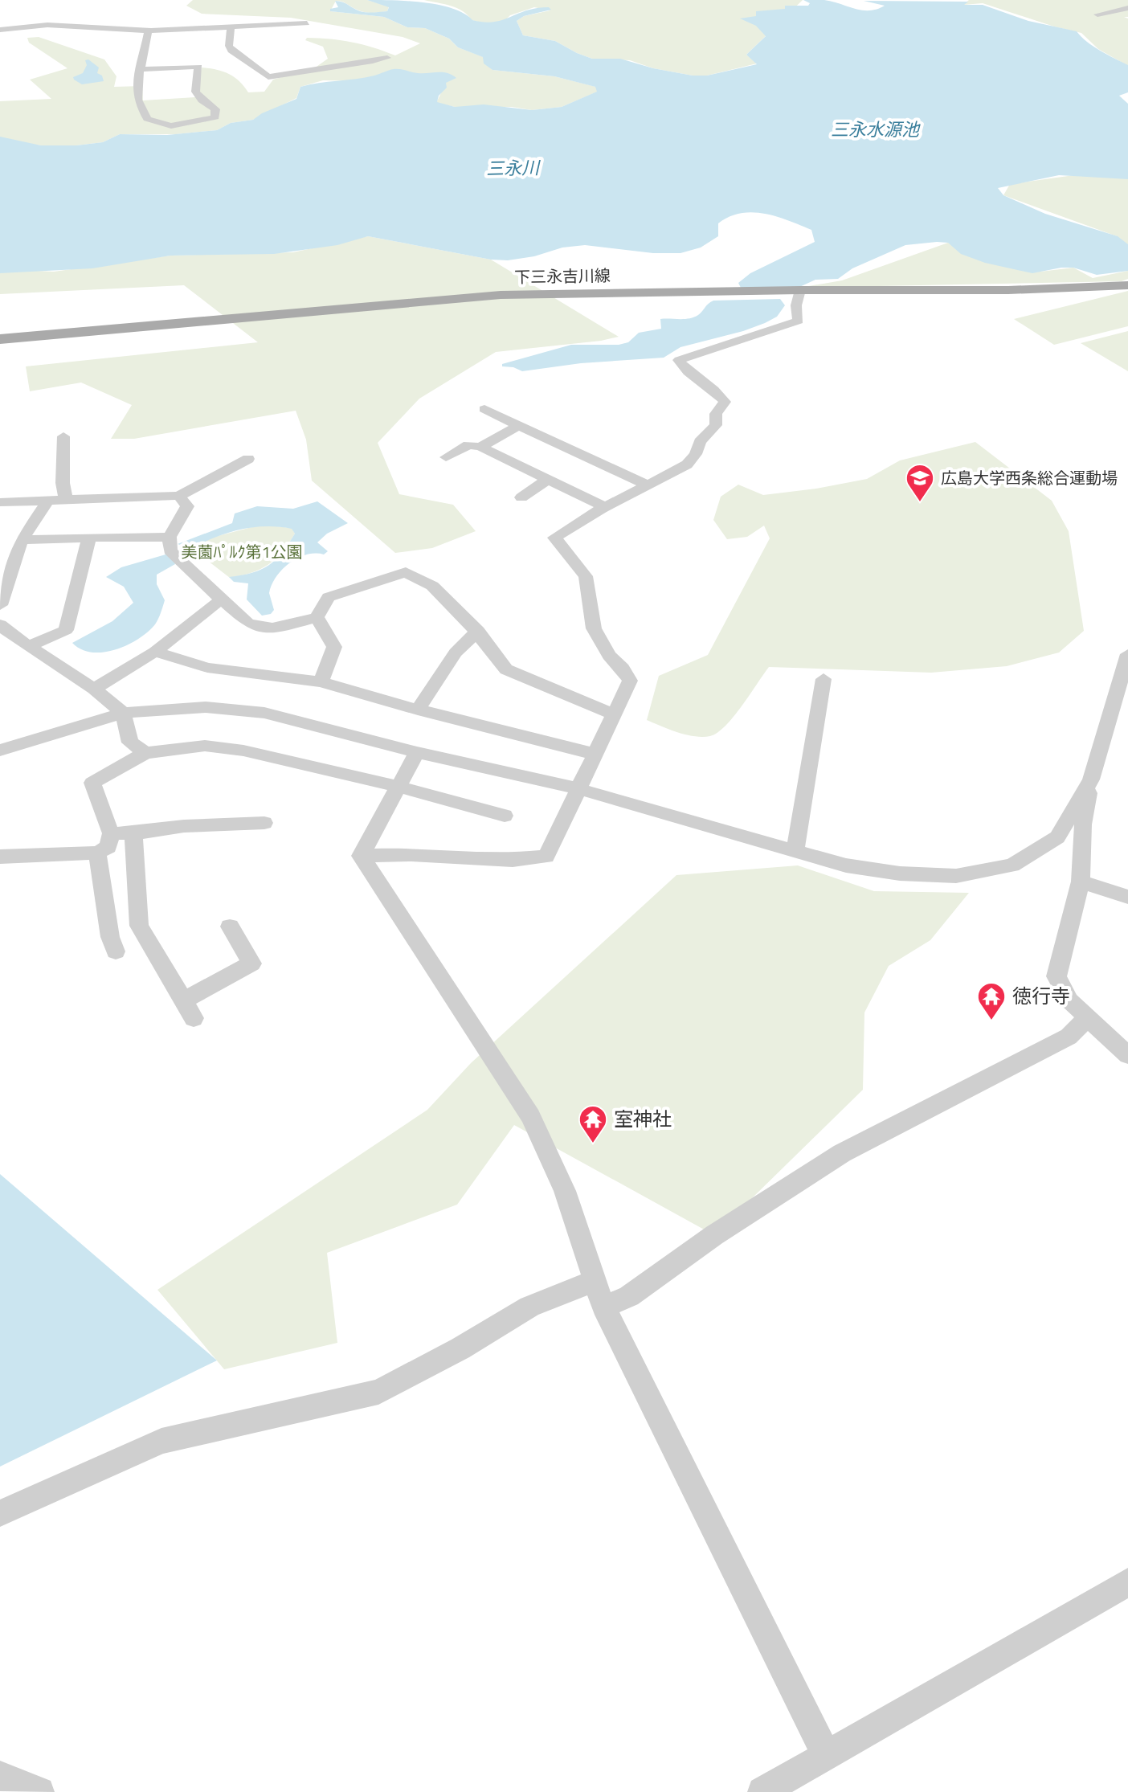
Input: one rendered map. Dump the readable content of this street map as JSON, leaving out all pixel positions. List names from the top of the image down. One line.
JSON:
{"streets":{"main road":["下三永吉川線"]},"water":["三永水源池","三永川"],"parks":["美薗ﾊﾟﾙｸ第1公園"],"places":{"school or university":["広島大学西条総合運動場"],"temple":["徳行寺","室神社"]}}
